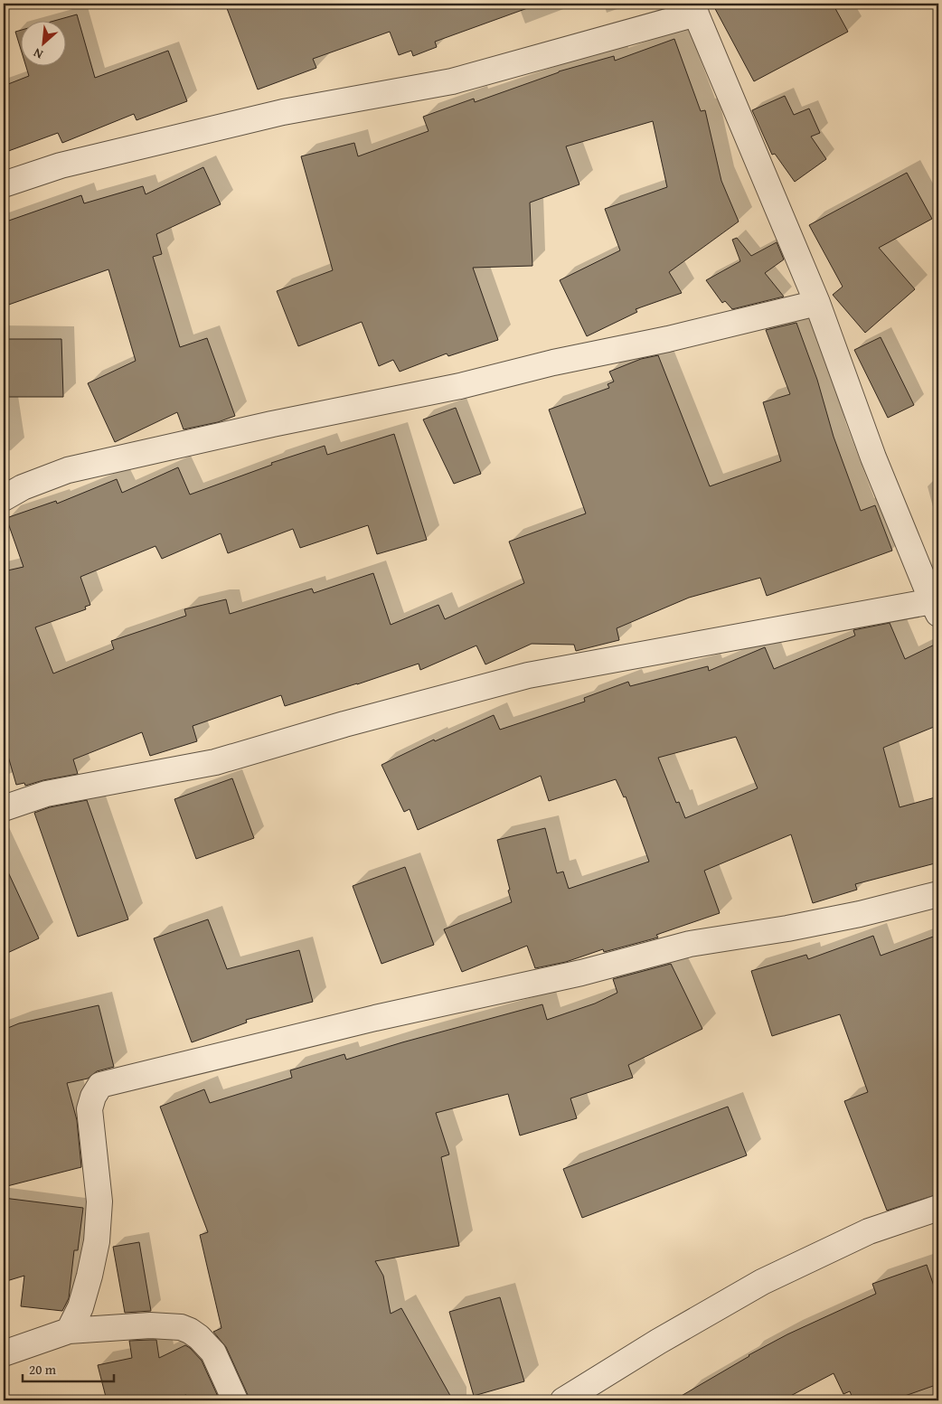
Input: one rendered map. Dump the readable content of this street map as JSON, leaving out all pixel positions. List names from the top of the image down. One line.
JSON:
{"scale_bar":"20 m","north":"bottom left"}
